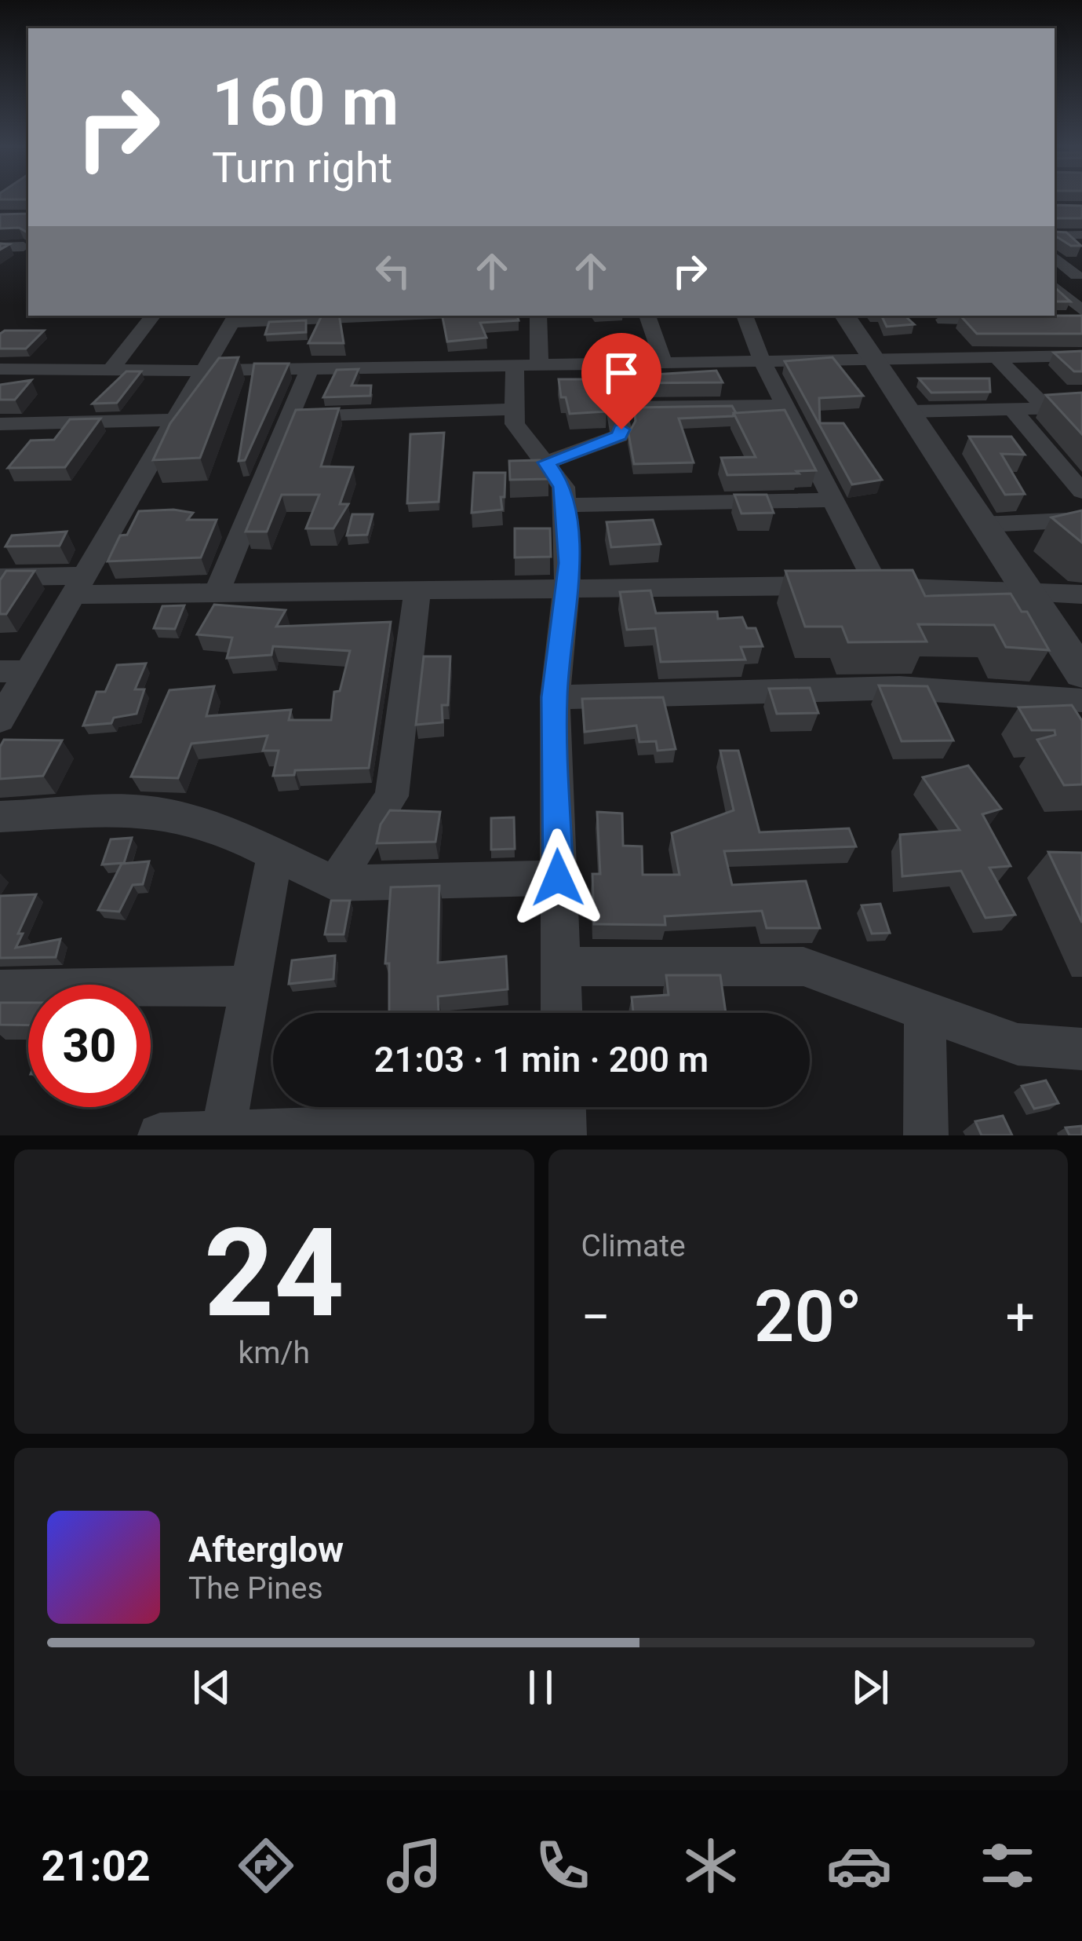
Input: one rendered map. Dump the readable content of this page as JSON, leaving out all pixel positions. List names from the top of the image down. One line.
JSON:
{"page":{"turn":["160 m","Turn right"],"limit":"30","trip":"21:03 · 1 min · 200 m","tile":[["24","km/h"],"Climate"],"heat":["−","20°","+"],"song":["Afterglow","The Pines"],"tabs":"21:02"}}
